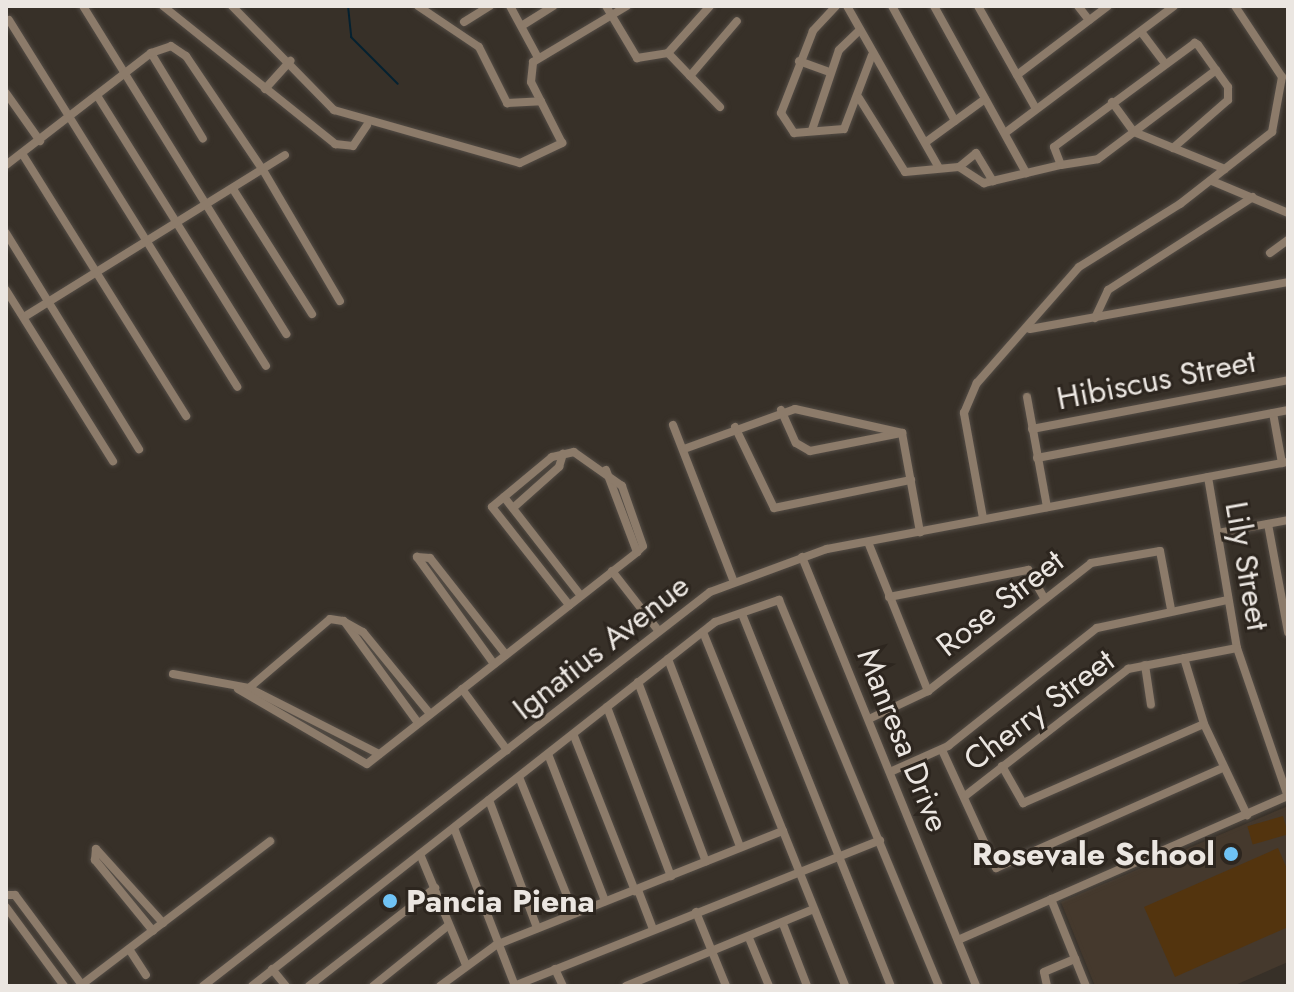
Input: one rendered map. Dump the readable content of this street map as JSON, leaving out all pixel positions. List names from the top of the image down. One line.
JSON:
{"streets":{"street":["Hibiscus Street","Lily Street","Rose Street","Ignatius Avenue","Cherry Street","Manresa Drive"]},"crossings":[["Lily Street","Ignatius Avenue"],["Lily Street","Cherry Street"],["Rose Street","Manresa Drive"],["Ignatius Avenue","Manresa Drive"]],"places":["Rosevale School","Pancia Piena"]}
